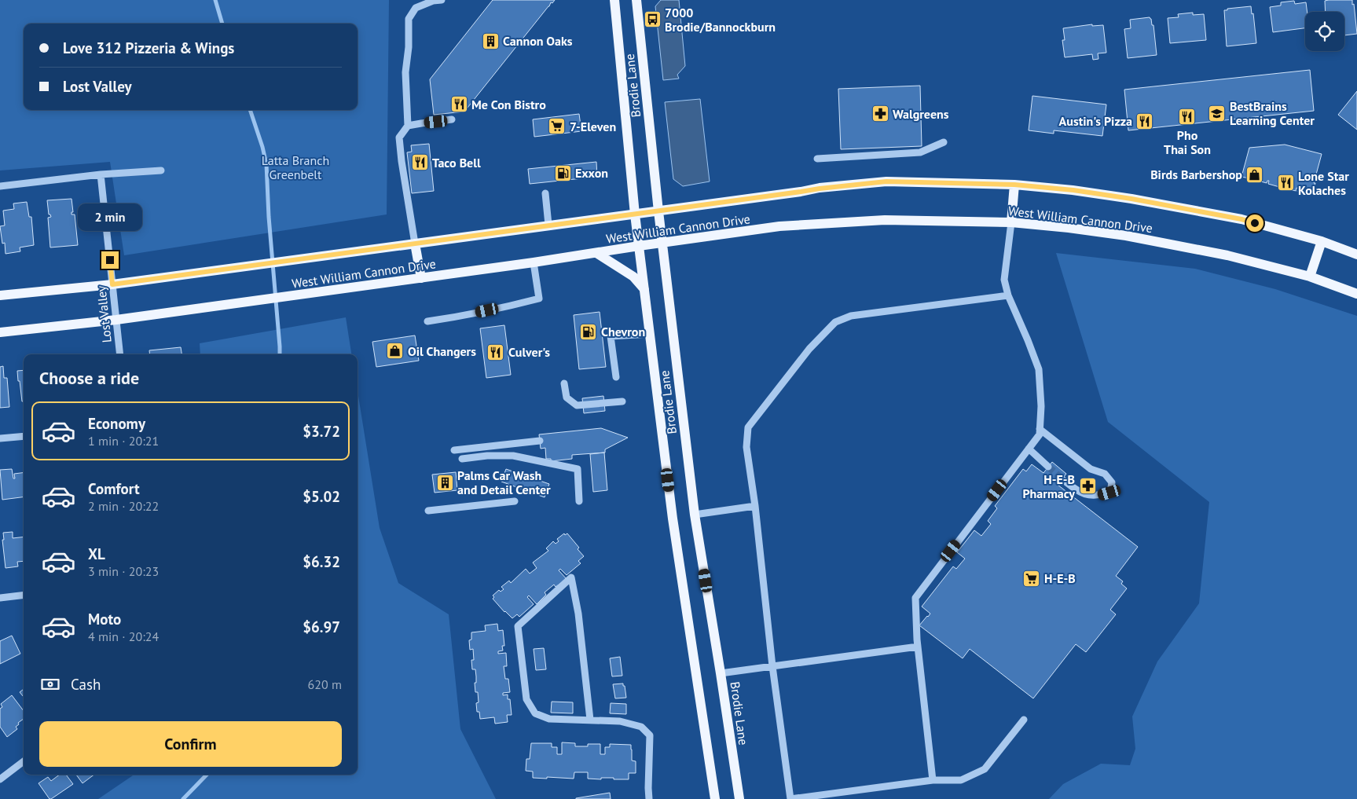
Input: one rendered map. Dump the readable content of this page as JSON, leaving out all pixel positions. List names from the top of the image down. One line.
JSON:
{"streets":{"main road":["Brodie Lane","West William Cannon Drive"],"street":["Lost Valley"]},"crossings":[["Brodie Lane","West William Cannon Drive"],["West William Cannon Drive","Lost Valley"]],"parks":["Latta Branch Greenbelt"],"places":{"bus stop":["7000 Brodie/Bannockburn"],"building":["Cannon Oaks","Palms Car Wash and Detail Center"],"restaurant":["Me Con Bistro","Pho Thai Son","Austin's Pizza","Taco Bell","Lone Star Kolaches","Culver's"],"school or university":["BestBrains Learning Center"],"pharmacy":["Walgreens","H-E-B Pharmacy"],"supermarket":["7-Eleven","H-E-B"],"fuel station":["Exxon","Chevron"],"shop":["Birds Barbershop","Oil Changers"]},"page":{"banner":["Love 312 Pizzeria & Wings","Lost Valley"],"bubble":"2 min","heading":"Choose a ride","list":[{"name":"Economy","note":"1 min · 20:21","value":"$3.72"},{"name":"Comfort","note":"2 min · 20:22","value":"$5.02"},{"name":"XL","note":"3 min · 20:23","value":"$6.32"},{"name":"Moto","note":"4 min · 20:24","value":"$6.97"}],"pay":["Cash","620 m"],"buttons":"Confirm"}}
